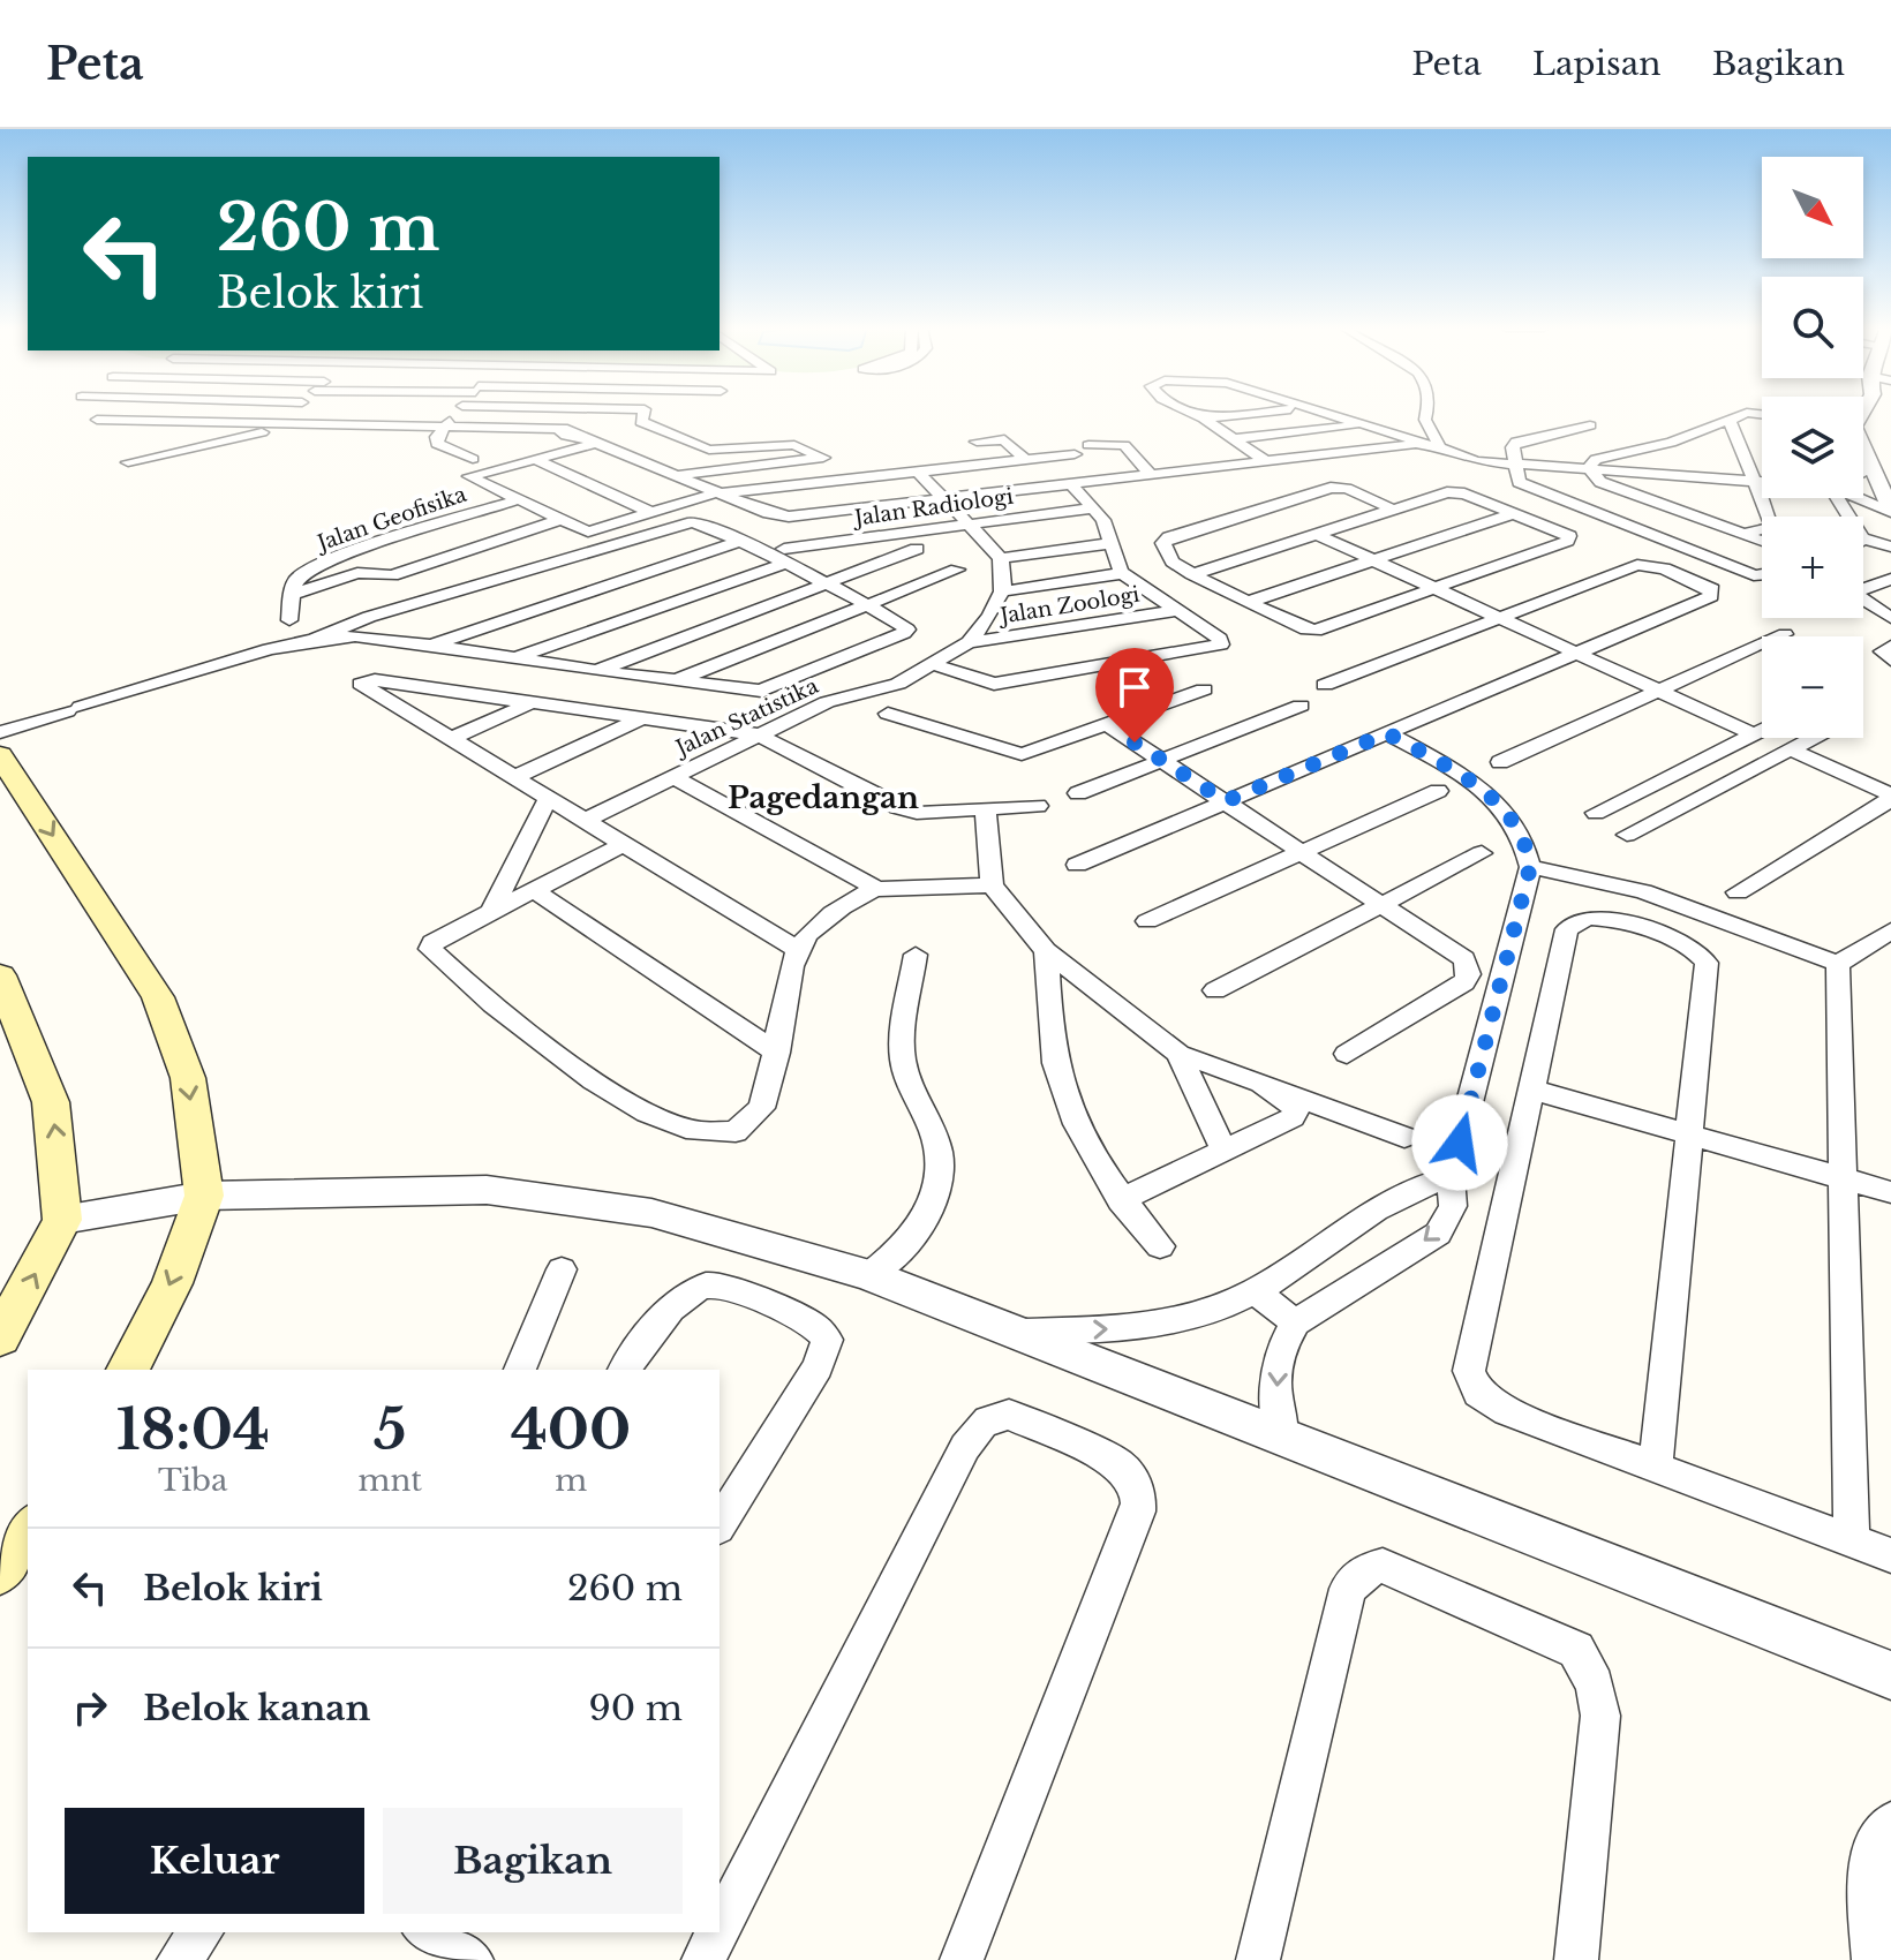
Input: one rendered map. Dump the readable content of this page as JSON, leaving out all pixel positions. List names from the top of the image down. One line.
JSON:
{"streets":{"street":["Jalan Radiologi","Jalan Geofisika","Jalan Zoologi","Jalan Statistika"]},"crossings":[["Jalan Zoologi","Jalan Statistika"]],"districts":["Pagedangan"],"north":"bottom right","page":{"header":"Peta","nav":["Peta","Lapisan","Bagikan"],"map_buttons":["+","−"],"turn":["260 m","Belok kiri"],"eta":["18:04","Tiba","5","mnt","400","m"],"list":[{"name":"Belok kiri","value":"260 m"},{"name":"Belok kanan","value":"90 m"}],"buttons":["Keluar","Bagikan"]}}
